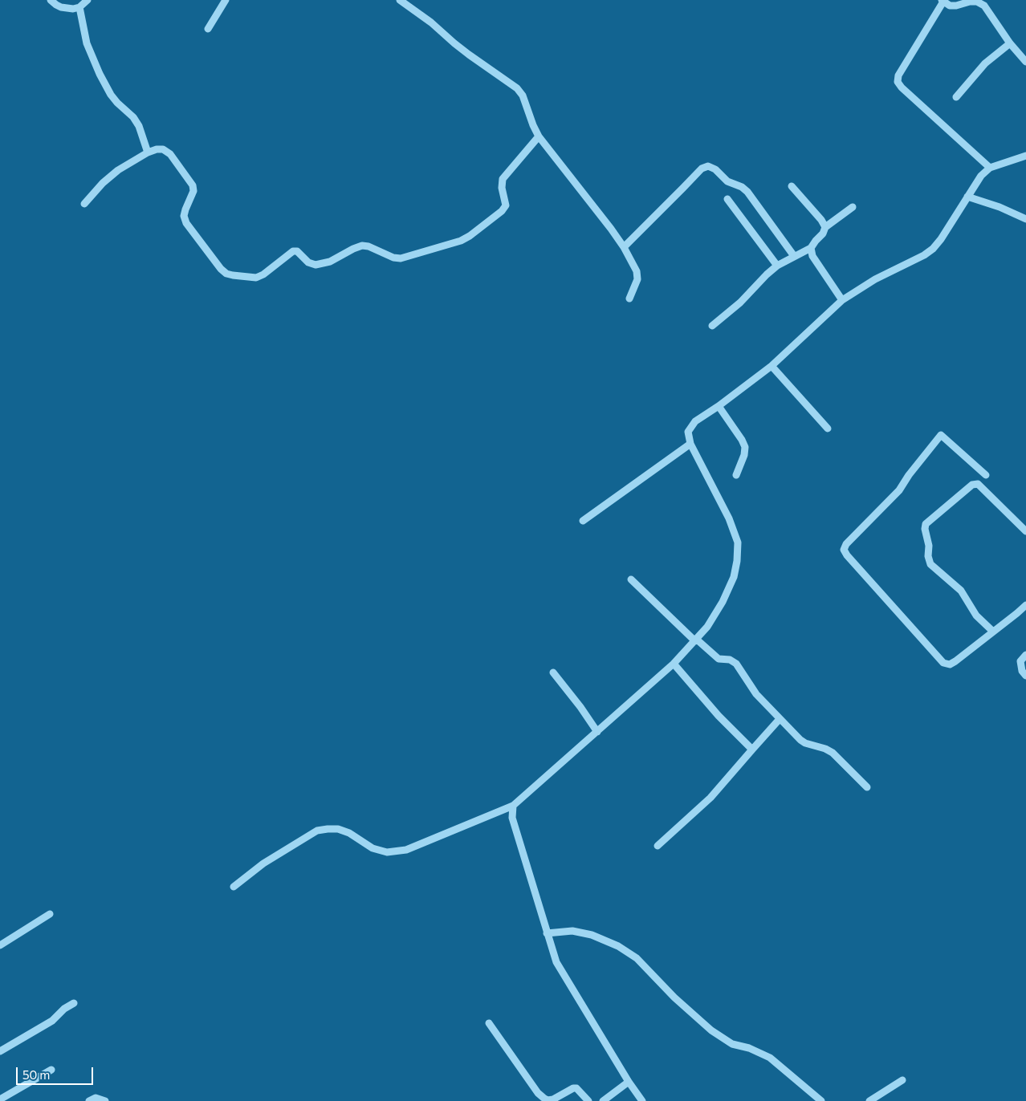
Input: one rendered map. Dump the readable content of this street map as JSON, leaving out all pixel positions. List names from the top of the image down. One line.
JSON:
{"scale_bar":"50 m"}
